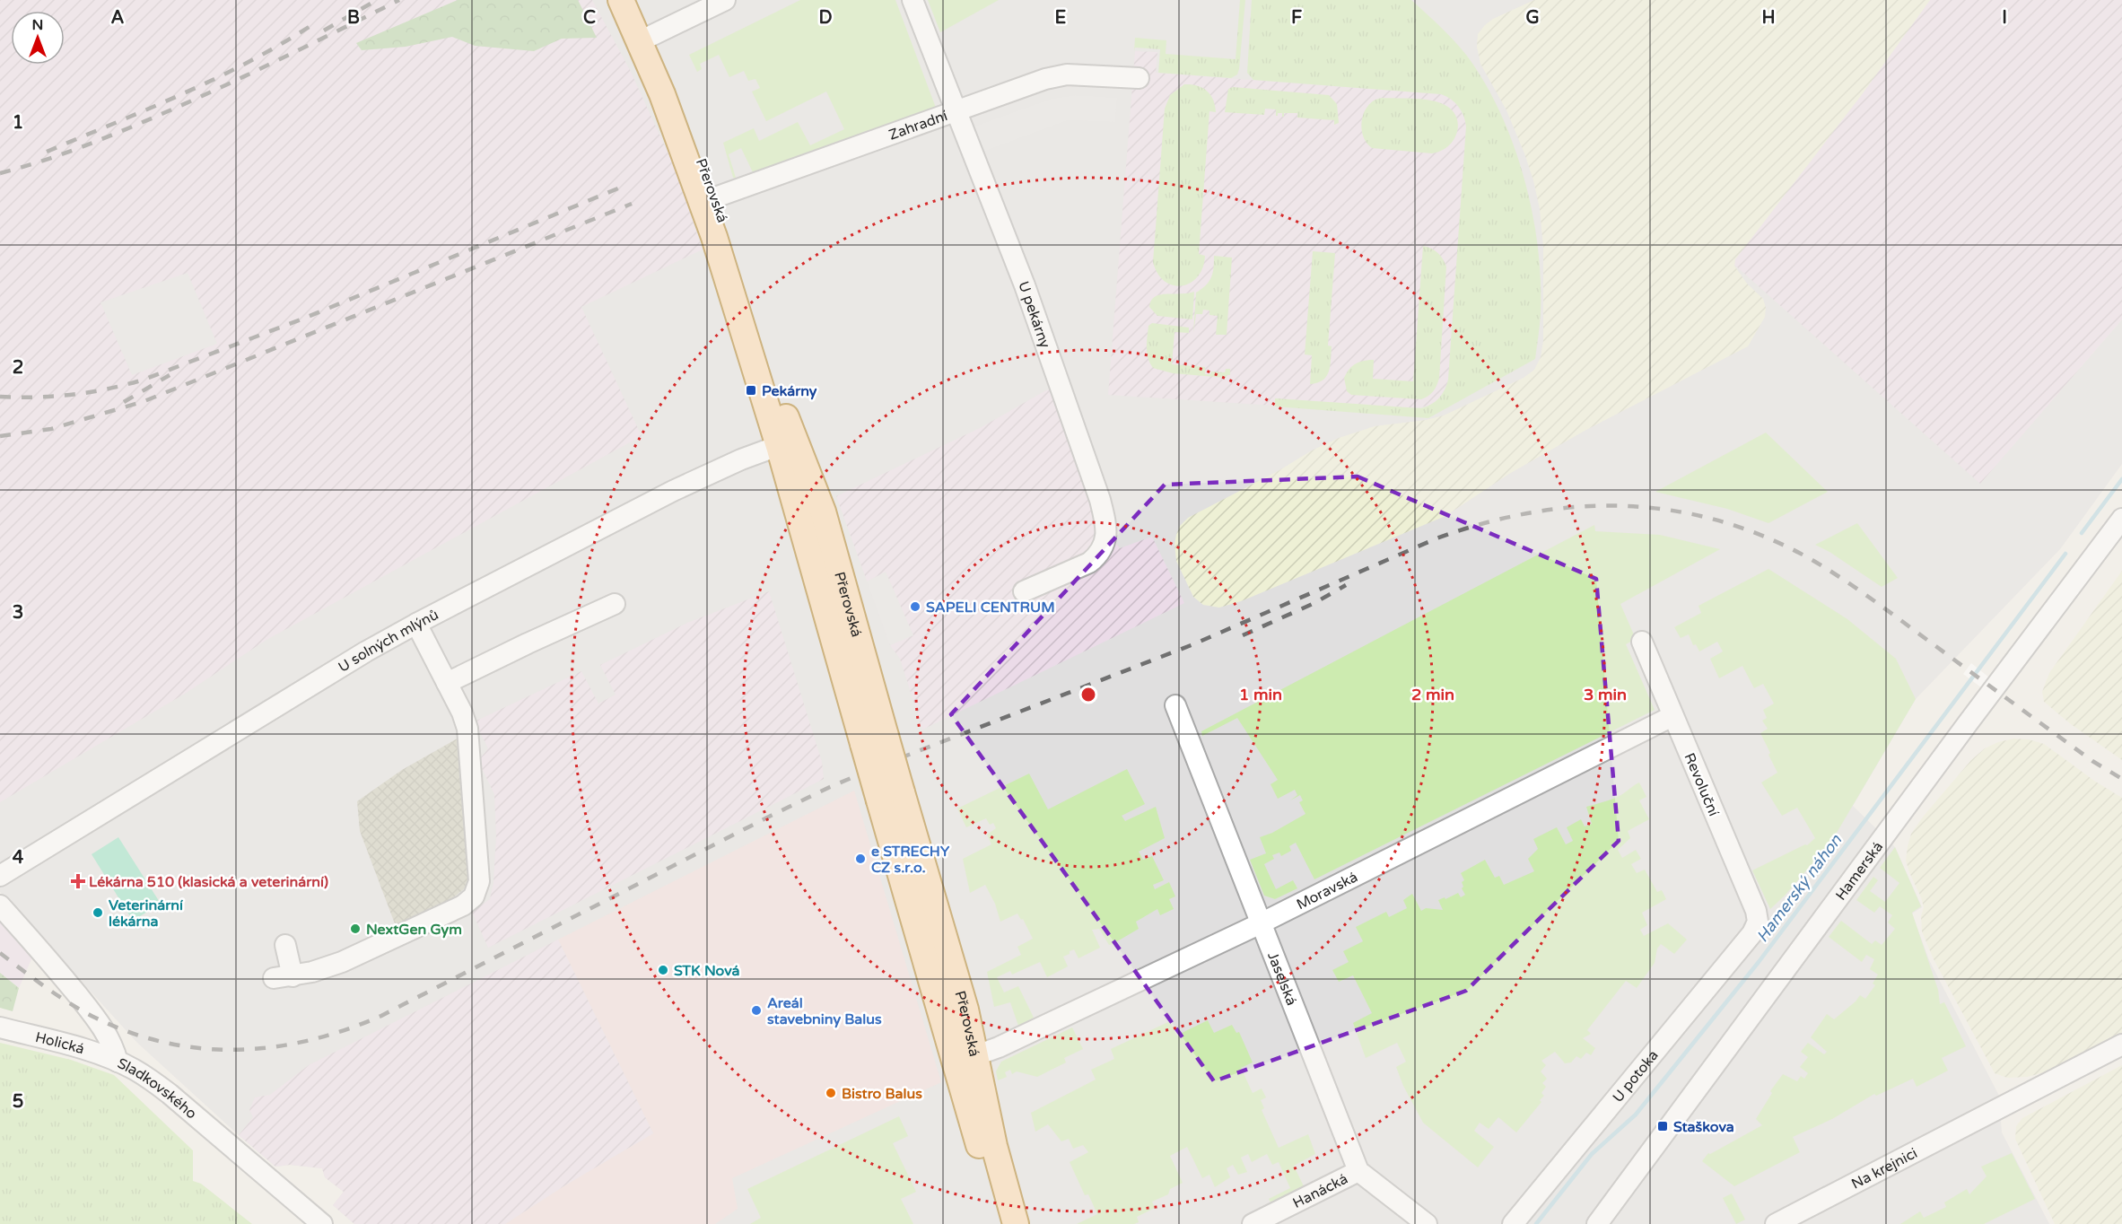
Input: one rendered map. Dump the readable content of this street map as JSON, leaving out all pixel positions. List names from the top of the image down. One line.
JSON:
{"streets":{"main road":["Přerovská"],"street":["Zahradní","U pekárny","U solných mlýnů","Revoluční","Hamerská","Moravská","Jaselská","Holická","U potoka","Sladkovského","Na krejnici","Hanácká"]},"crossings":[["Zahradní","Přerovská"],["Zahradní","U pekárny"],["Přerovská","U solných mlýnů"],["Přerovská","Moravská"],["Revoluční","Moravská"],["Revoluční","U potoka"],["Moravská","Jaselská"],["Jaselská","Hanácká"],["Holická","Sladkovského"]],"water":["Hamerský náhon"],"places":{"transit":["Pekárny","Staškova"],"other":["SAPELI CENTRUM","e STRECHY CZ s.r.o.","Veterinární lékárna","NextGen Gym","STK Nová","Areál stavebniny Balus","Bistro Balus"],"health":["Lékárna 510 (klasická a veterinární)"]},"north":"top","grid":{"columns":["A","B","C","D","E","F","G","H","I"],"rows":["1","2","3","4","5"]},"rings":["1 min","2 min","3 min"]}
